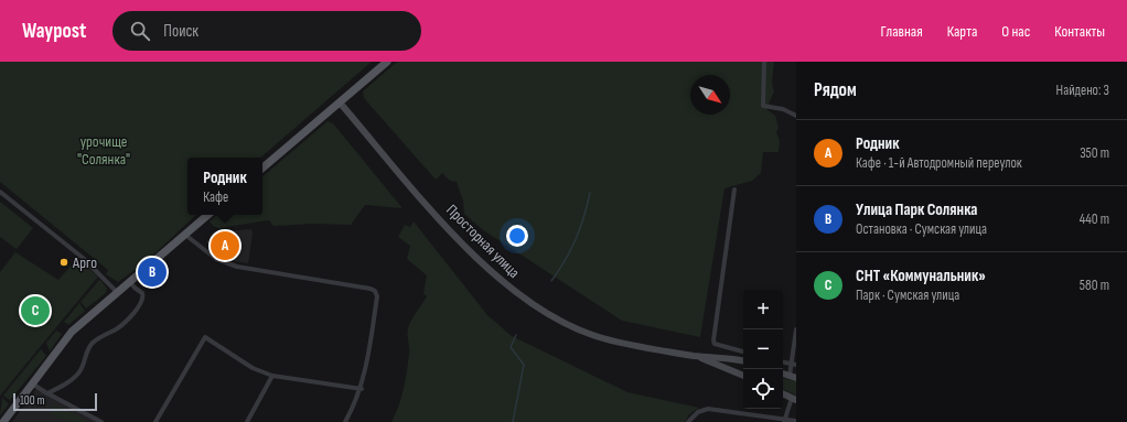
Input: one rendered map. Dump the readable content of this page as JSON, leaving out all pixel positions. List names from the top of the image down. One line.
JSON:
{"streets":{"main road":["Просторная улица"]},"parks":["урочище \"Солянка\""],"places":["Арго"],"scale_bar":"100 m","north":"bottom right","page":{"header":"Waypost","search":"Поиск","nav":["Главная","Карта","О нас","Контакты"],"heading":["Рядом","Найдено: 3"],"list":[{"mark":"A","name":"Родник","note":"Кафе · 1-й Автодромный переулок","value":"350 m"},{"mark":"B","name":"Улица Парк Солянка","note":"Остановка · Сумская улица","value":"440 m"},{"mark":"C","name":"СНТ «Коммунальник»","note":"Парк · Сумская улица","value":"580 m"}],"popup":["Родник","Кафе"],"pins":["A","B","C"],"map_buttons":["+","−"],"scale":"100 m"}}
